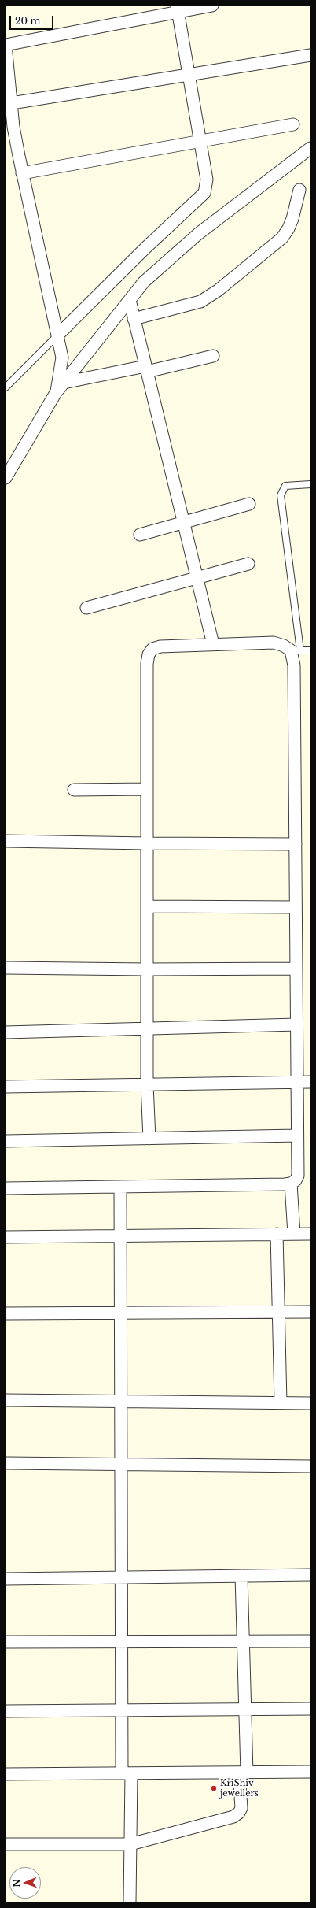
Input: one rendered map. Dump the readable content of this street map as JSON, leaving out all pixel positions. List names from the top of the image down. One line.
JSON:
{"places":["KriShiv jewellers"],"scale_bar":"20 m","north":"left"}
